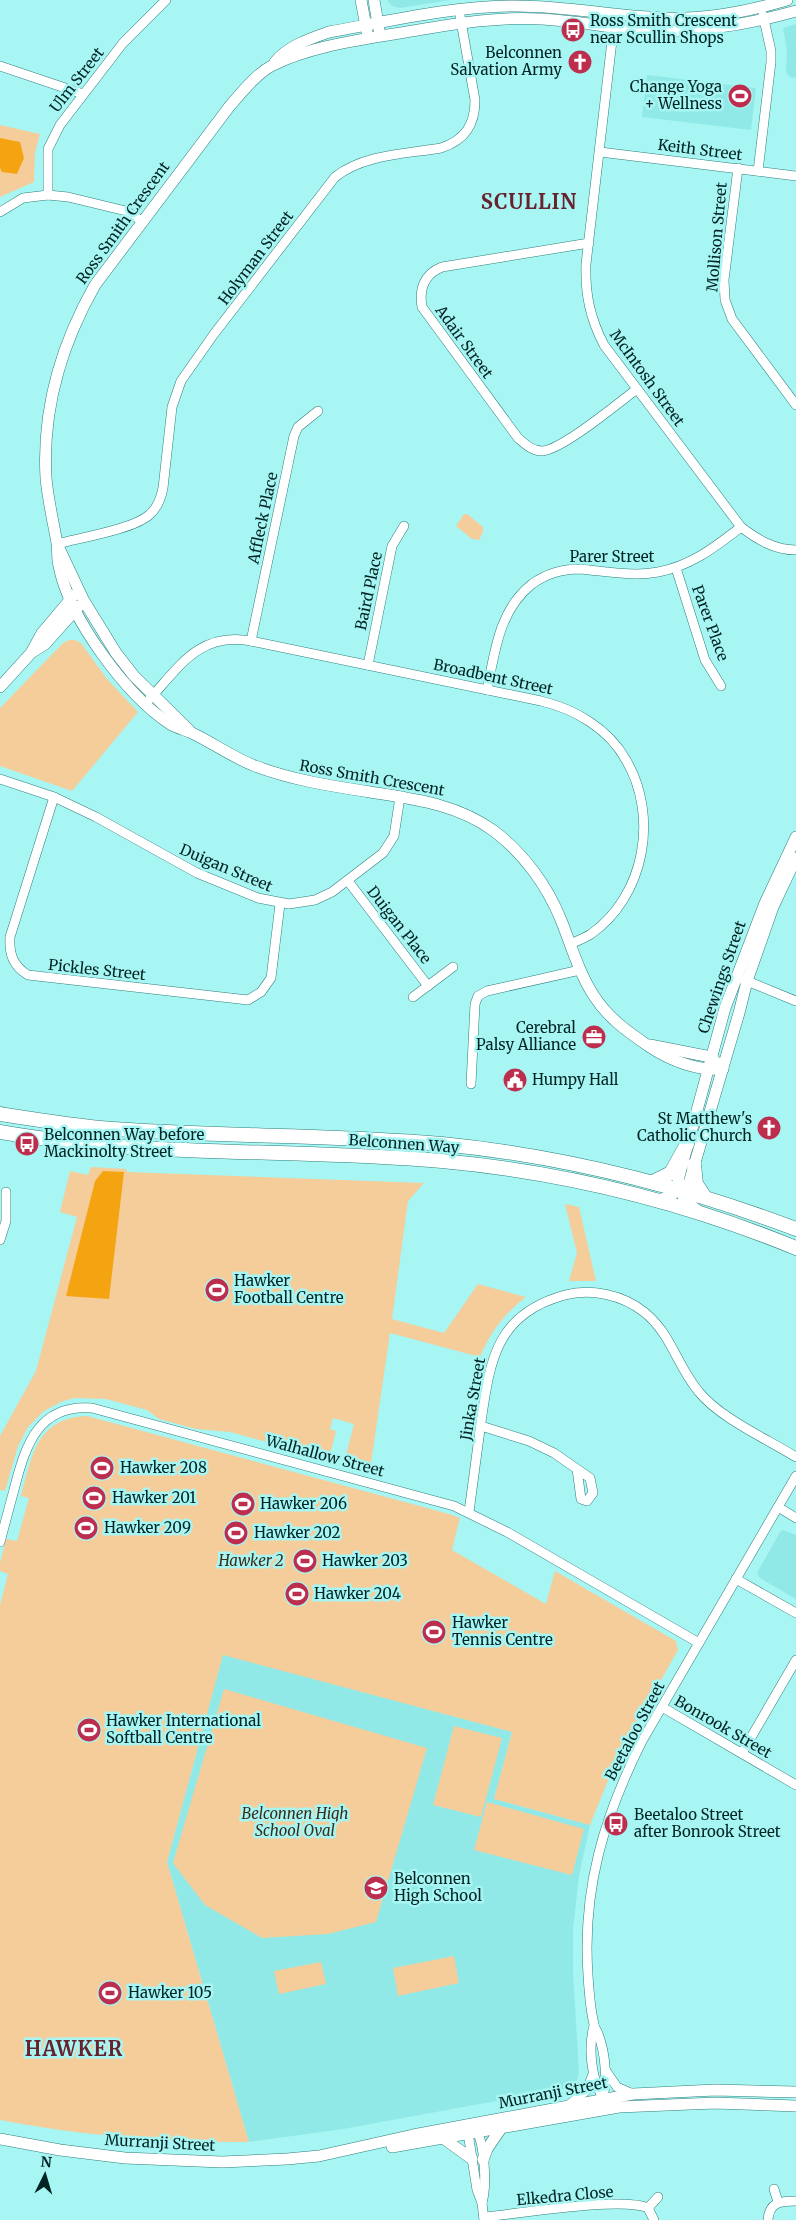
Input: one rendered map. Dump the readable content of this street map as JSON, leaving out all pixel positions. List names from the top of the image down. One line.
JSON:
{"streets":{"main road":["Belconnen Way"],"street":["Ulm Street","Keith Street","Ross Smith Crescent","Mollison Street","Holyman Street","Adair Street","McIntosh Street","Affleck Place","Parer Street","Baird Place","Parer Place","Broadbent Street","Duigan Street","Duigan Place","Pickles Street","Chewings Street","Jinka Street","Walhallow Street","Bonrook Street","Beetaloo Street","Murranji Street","Elkedra Close"]},"crossings":[["Keith Street","Mollison Street"],["Keith Street","McIntosh Street"],["Ross Smith Crescent","Holyman Street"],["Ross Smith Crescent","McIntosh Street"],["Ross Smith Crescent","Broadbent Street"],["Ross Smith Crescent","Duigan Street"],["Ross Smith Crescent","Chewings Street"],["Adair Street","McIntosh Street"],["McIntosh Street","Parer Street"],["Affleck Place","Broadbent Street"],["Parer Street","Parer Place"],["Parer Street","Broadbent Street"],["Baird Place","Broadbent Street"],["Duigan Street","Duigan Place"],["Duigan Street","Pickles Street"],["Chewings Street","Belconnen Way"],["Jinka Street","Walhallow Street"],["Walhallow Street","Beetaloo Street"],["Bonrook Street","Beetaloo Street"],["Beetaloo Street","Murranji Street"]],"districts":["SCULLIN","HAWKER"],"parks":["Hawker 2","Belconnen High School Oval"],"places":{"bus stop":["Ross Smith Crescent near Scullin Shops","Belconnen Way before Mackinolty Street","Beetaloo Street after Bonrook Street"],"church":["Belconnen Salvation Army","St Matthew's Catholic Church"],"sports":["Change Yoga + Wellness","Hawker Football Centre","Hawker 208","Hawker 201","Hawker 206","Hawker 209","Hawker 202","Hawker 203","Hawker 204","Hawker Tennis Centre","Hawker International Softball Centre","Hawker 105"],"office":["Cerebral Palsy Alliance"],"public building":["Humpy Hall"],"school or university":["Belconnen High School"]},"north":"top"}
